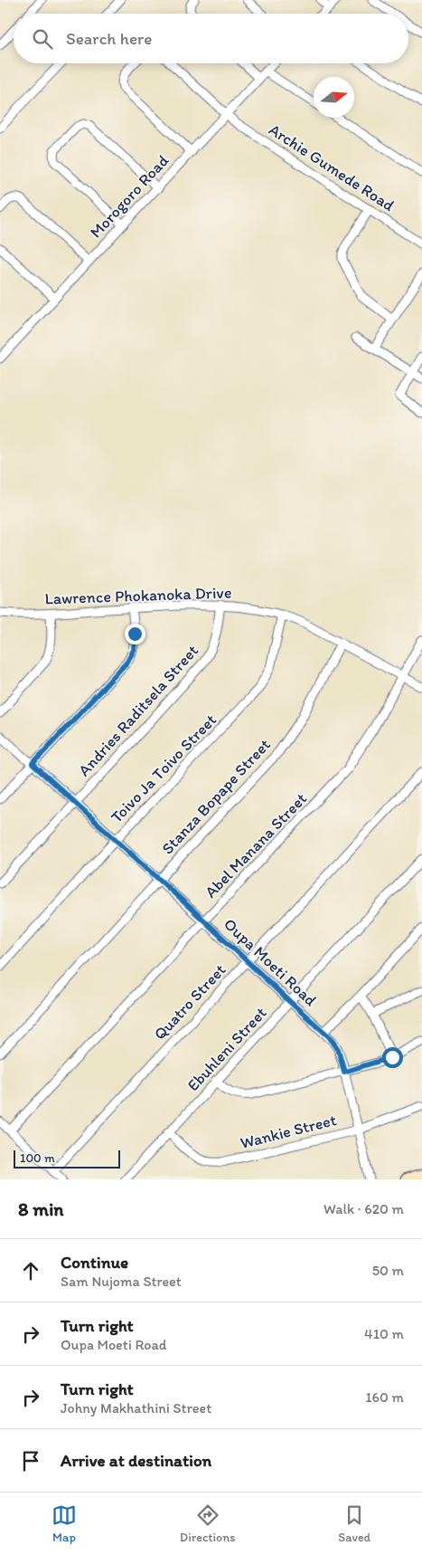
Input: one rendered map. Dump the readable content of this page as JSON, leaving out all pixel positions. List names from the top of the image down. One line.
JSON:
{"streets":{"street":["Archie Gumede Road","Morogoro Road","Lawrence Phokanoka Drive","Andries Raditsela Street","Toivo Ja Toivo Street","Stanza Bopape Street","Abel Manana Street","Oupa Moeti Road","Quatro Street","Ebuhleni Street","Wankie Street"]},"crossings":[["Archie Gumede Road","Morogoro Road"],["Lawrence Phokanoka Drive","Andries Raditsela Street"],["Lawrence Phokanoka Drive","Toivo Ja Toivo Street"],["Lawrence Phokanoka Drive","Stanza Bopape Street"],["Lawrence Phokanoka Drive","Abel Manana Street"],["Andries Raditsela Street","Oupa Moeti Road"],["Toivo Ja Toivo Street","Oupa Moeti Road"],["Stanza Bopape Street","Oupa Moeti Road"],["Abel Manana Street","Oupa Moeti Road"],["Oupa Moeti Road","Quatro Street"],["Oupa Moeti Road","Ebuhleni Street"],["Oupa Moeti Road","Wankie Street"],["Ebuhleni Street","Wankie Street"]],"scale_bar":"100 m","north":"right","page":{"search":"Search here","scale":"100 m","heading":["8 min","Walk · 620 m"],"list":[["Continue","Sam Nujoma Street","50 m"],["Turn right","Oupa Moeti Road","410 m"],["Turn right","Johny Makhathini Street","160 m"],"Arrive at destination"],"nav":["Map","Directions","Saved"]}}
